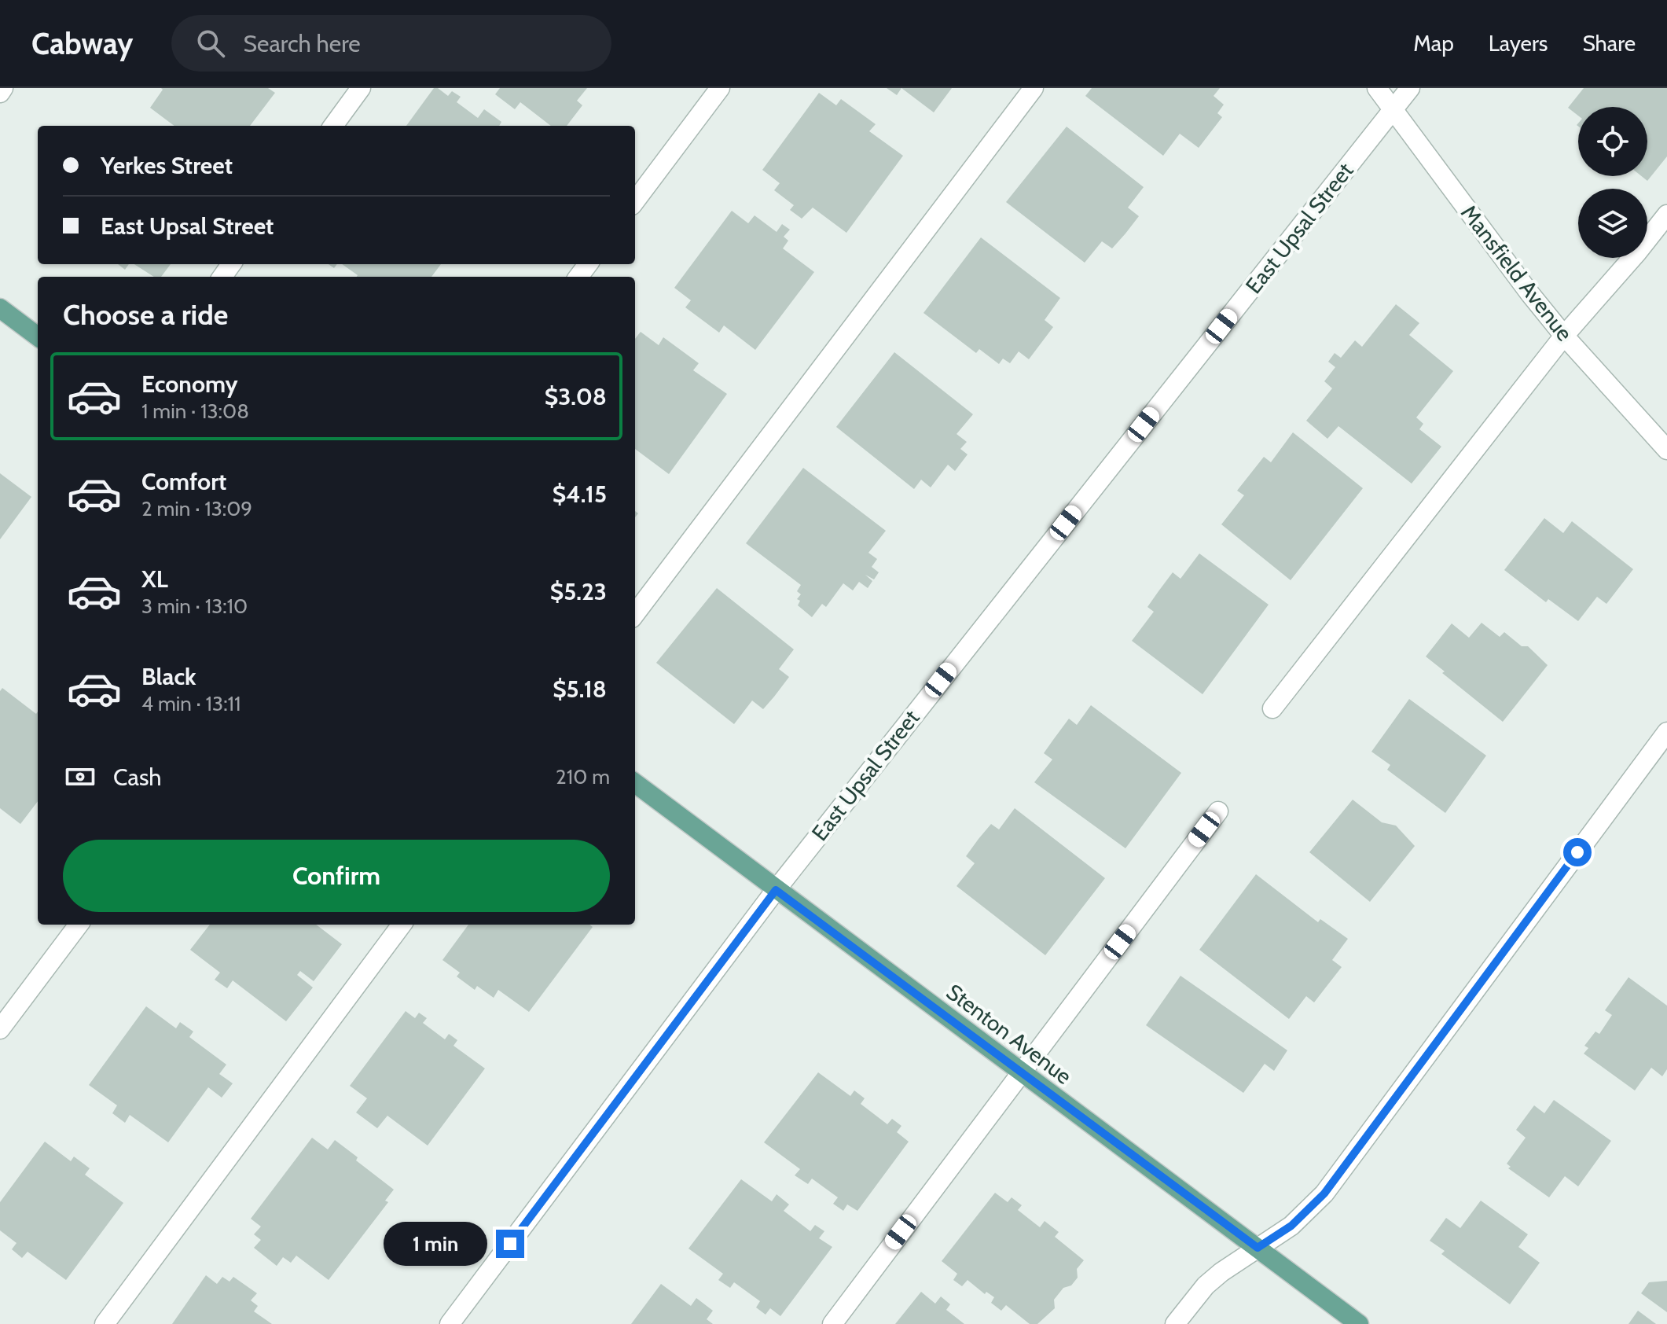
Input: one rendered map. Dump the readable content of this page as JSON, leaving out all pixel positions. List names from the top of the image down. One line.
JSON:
{"streets":{"main road":["Stenton Avenue"],"street":["East Upsal Street","Mansfield Avenue"]},"crossings":[["East Upsal Street","Mansfield Avenue"],["East Upsal Street","Stenton Avenue"]],"page":{"header":"Cabway","search":"Search here","nav":["Map","Layers","Share"],"banner":["Yerkes Street","East Upsal Street"],"heading":"Choose a ride","list":[{"name":"Economy","note":"1 min · 13:08","value":"$3.08"},{"name":"Comfort","note":"2 min · 13:09","value":"$4.15"},{"name":"XL","note":"3 min · 13:10","value":"$5.23"},{"name":"Black","note":"4 min · 13:11","value":"$5.18"}],"pay":["Cash","210 m"],"buttons":"Confirm","bubble":"1 min"}}
